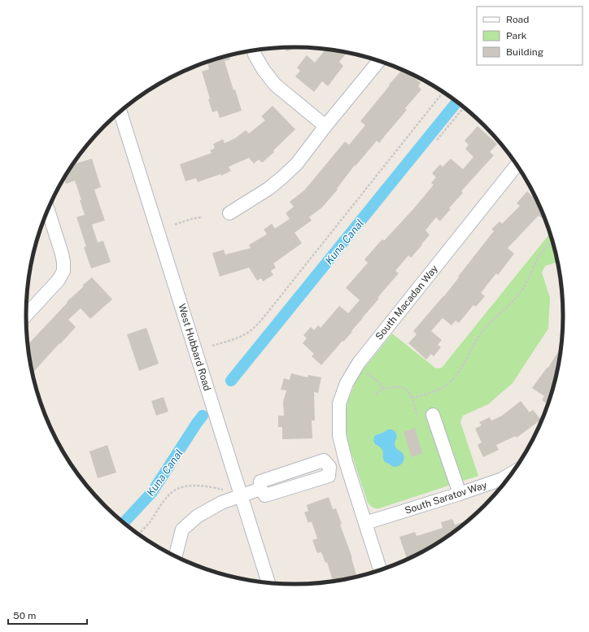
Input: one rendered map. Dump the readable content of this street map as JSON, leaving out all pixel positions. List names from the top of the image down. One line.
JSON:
{"streets":{"street":["South Macadan Way","West Hubbard Road","South Saratov Way"]},"crossings":[["South Macadan Way","South Saratov Way"]],"water":["Kuna Canal"],"legend":["Road","Park","Building"],"scale_bar":"50 m"}
